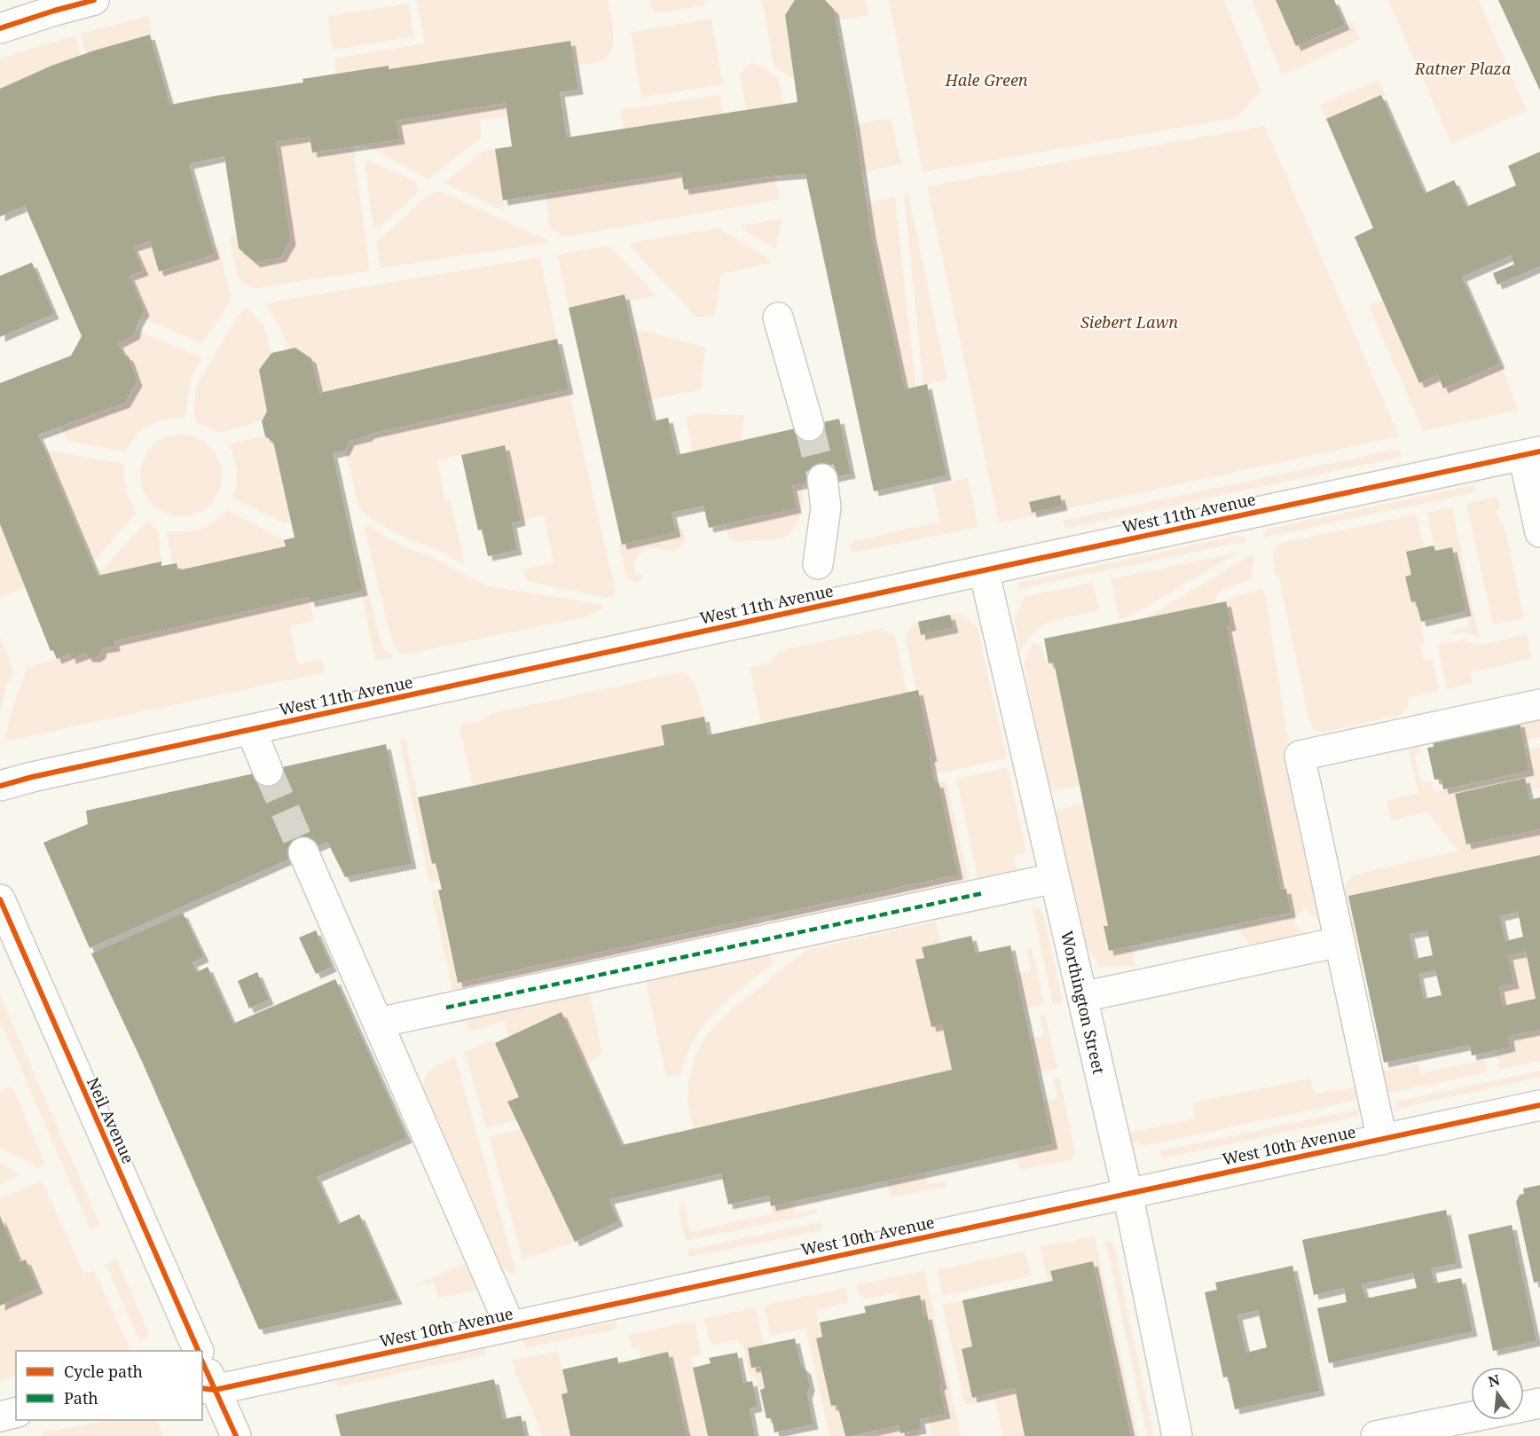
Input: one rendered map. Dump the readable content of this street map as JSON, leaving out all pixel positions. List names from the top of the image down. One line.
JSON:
{"streets":{"street":["West 11th Avenue","Worthington Street","Neil Avenue","West 10th Avenue"]},"crossings":[["West 11th Avenue","Worthington Street"],["Worthington Street","West 10th Avenue"]],"parks":["Ratner Plaza","Hale Green","Siebert Lawn"],"legend":["Cycle path","Path"],"north":"top"}
